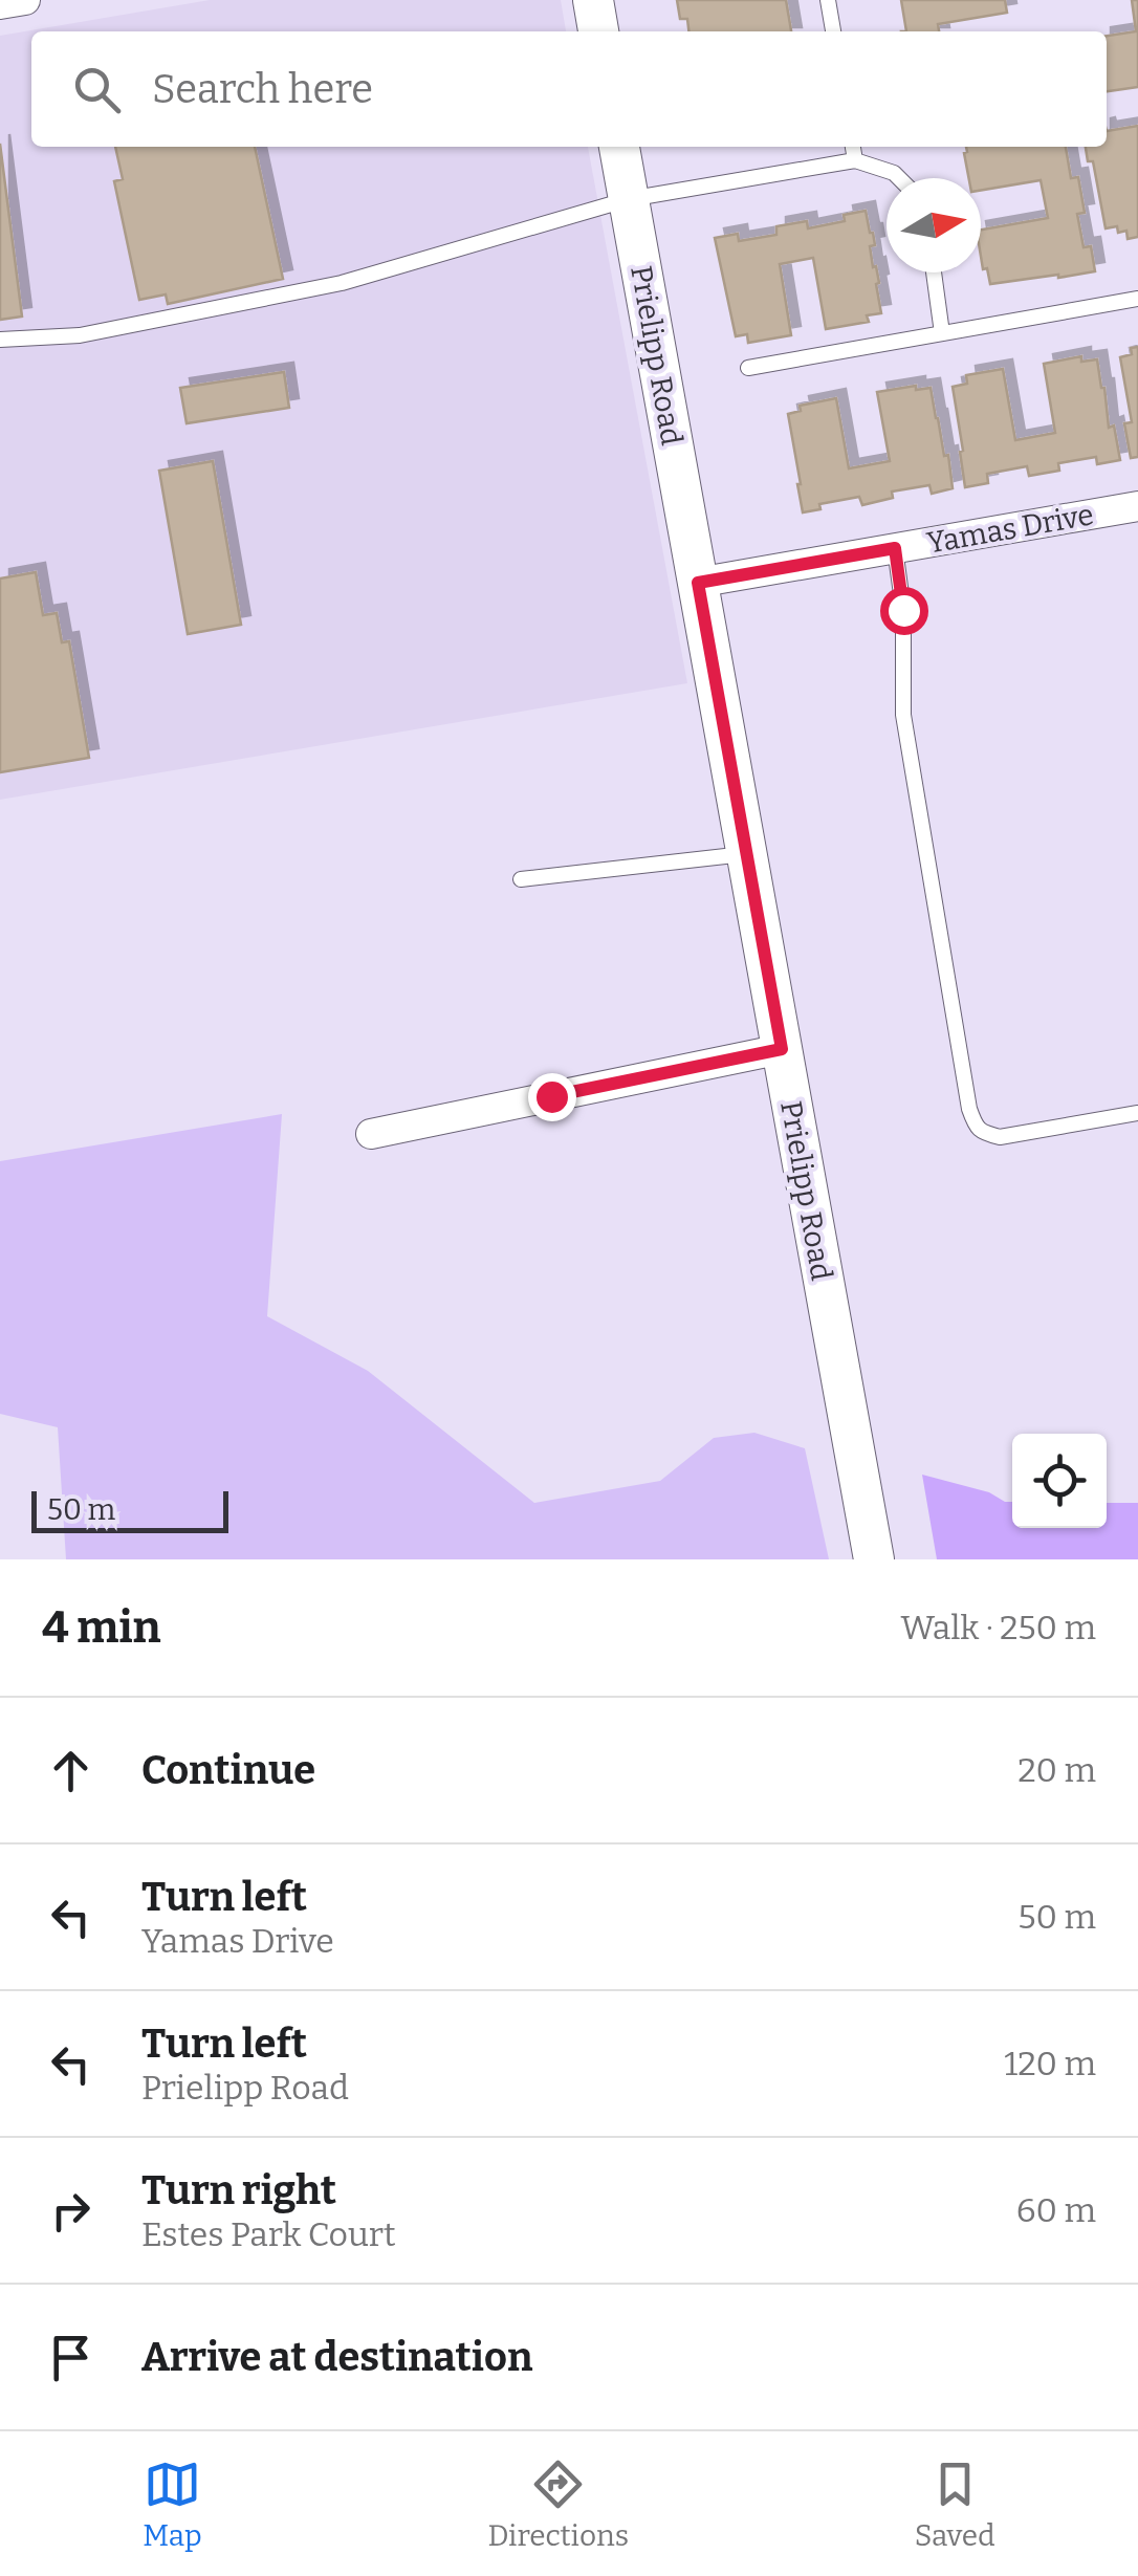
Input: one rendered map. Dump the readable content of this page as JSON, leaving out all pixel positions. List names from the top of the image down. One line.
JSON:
{"streets":{"street":["Prielipp Road","Yamas Drive"]},"crossings":[["Prielipp Road","Yamas Drive"]],"scale_bar":"50 m","north":"right","page":{"search":"Search here","scale":"50 m","heading":["4 min","Walk · 250 m"],"list":[["Continue","20 m"],["Turn left","Yamas Drive","50 m"],["Turn left","Prielipp Road","120 m"],["Turn right","Estes Park Court","60 m"],"Arrive at destination"],"nav":["Map","Directions","Saved"]}}
